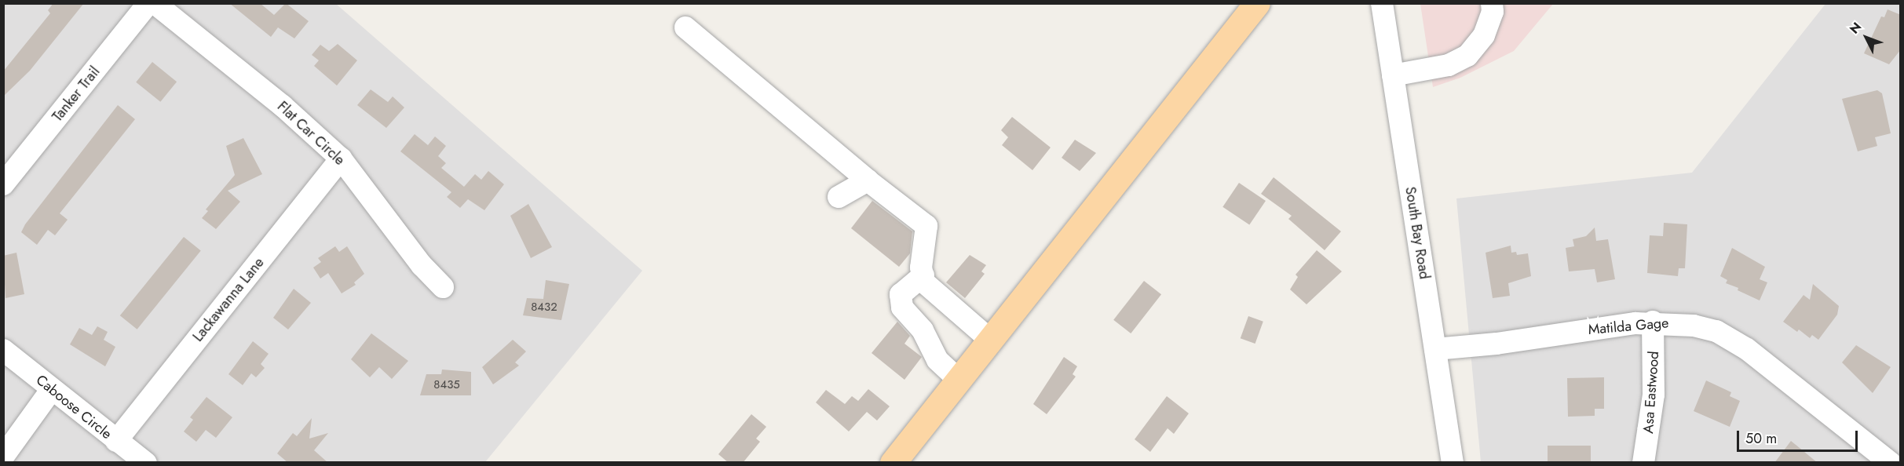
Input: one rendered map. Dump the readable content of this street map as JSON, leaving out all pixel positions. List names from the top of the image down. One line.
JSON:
{"streets":{"street":["Tanker Trail","Flat Car Circle","South Bay Road","Lackawanna Lane","Matilda Gage","Asa Eastwood","Caboose Circle"]},"crossings":[["Flat Car Circle","Lackawanna Lane"],["South Bay Road","Matilda Gage"],["Lackawanna Lane","Caboose Circle"],["Matilda Gage","Asa Eastwood"]],"house_numbers":["8432","8435"],"scale_bar":"50 m","north":"top left"}
